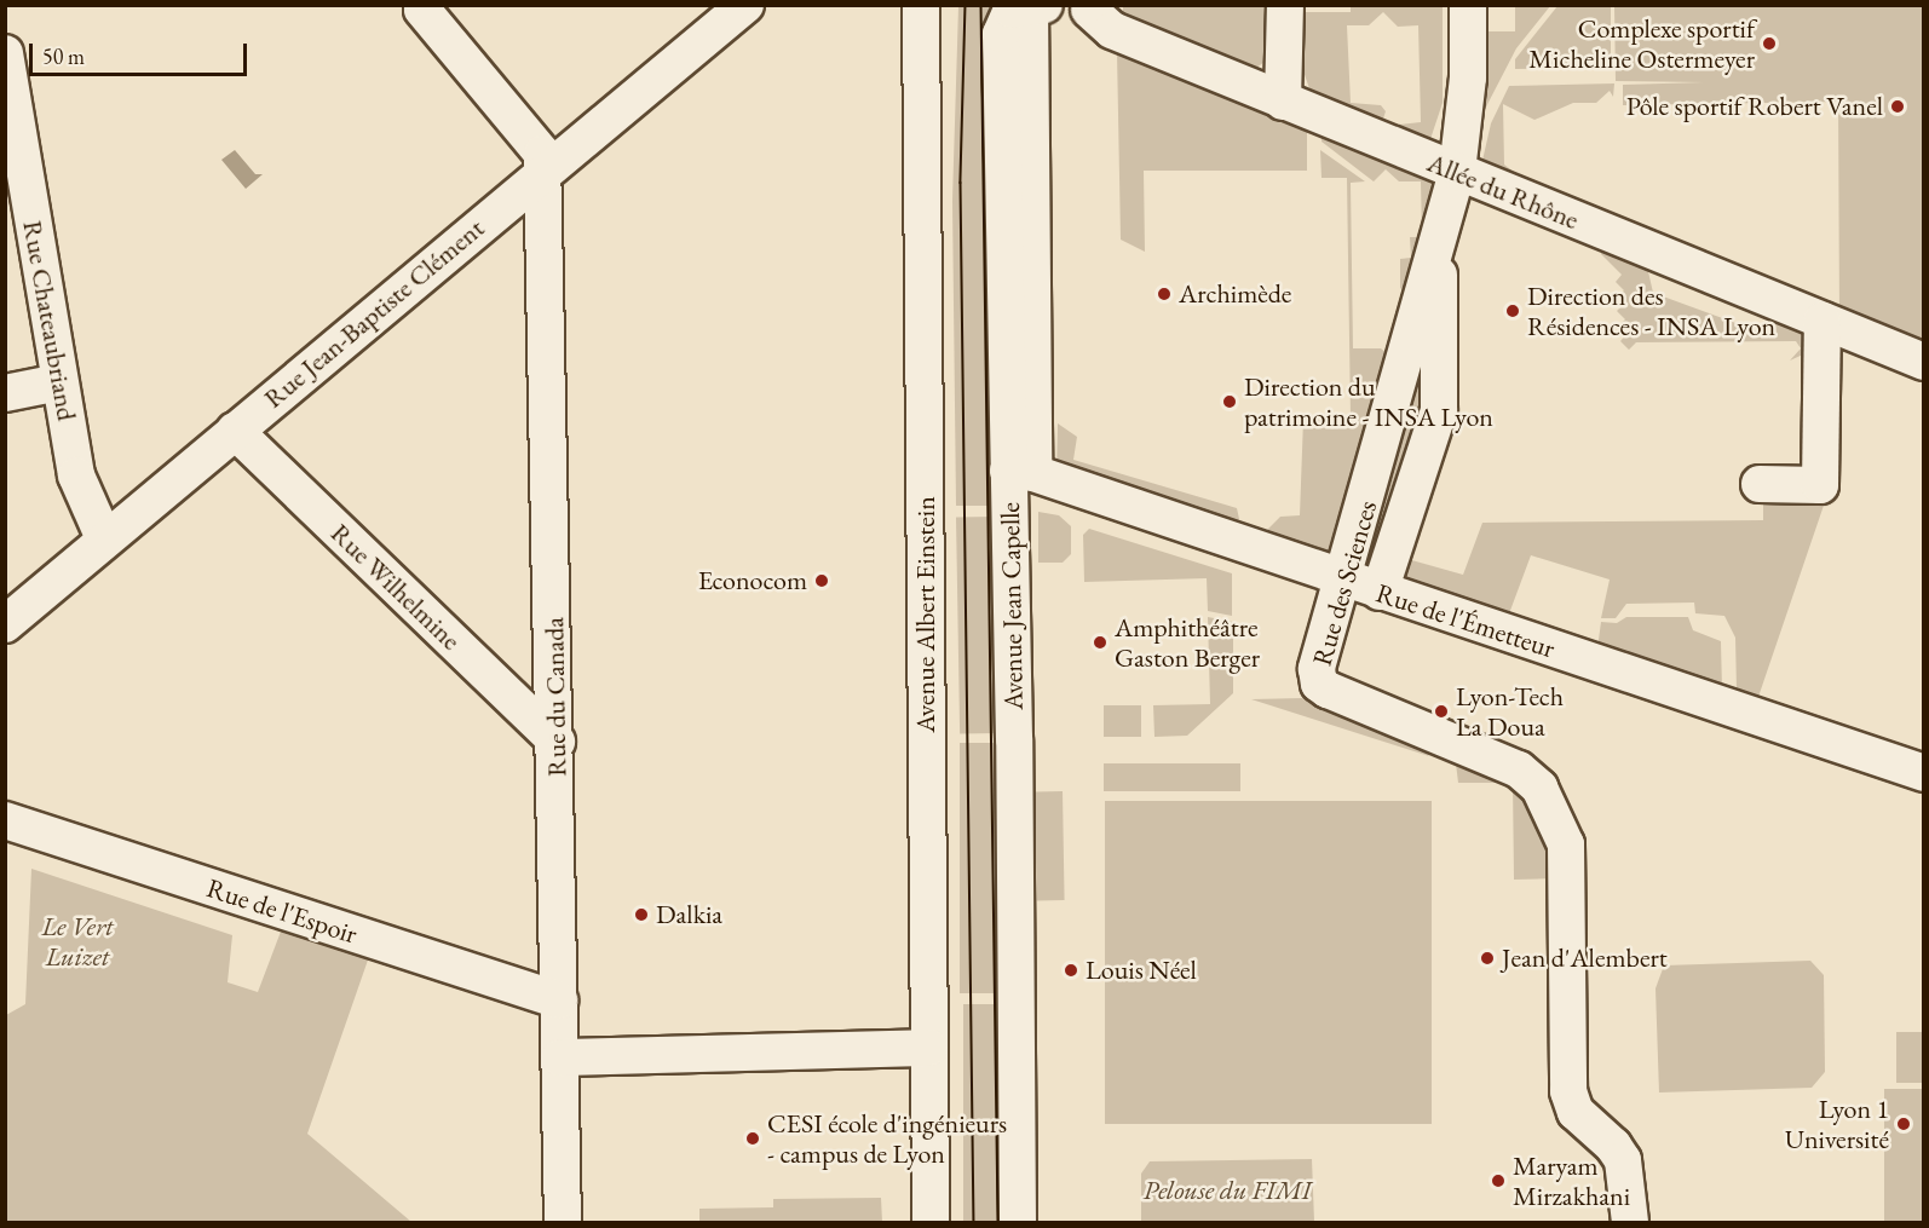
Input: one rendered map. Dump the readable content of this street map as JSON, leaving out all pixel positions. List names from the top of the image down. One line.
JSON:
{"streets":{"street":["Allée du Rhône","Rue Jean-Baptiste Clément","Rue Chateaubriand","Rue des Sciences","Rue Wilhelmine","Avenue Jean Capelle","Avenue Albert Einstein","Rue de l'Émetteur","Rue du Canada","Rue de l'Espoir"]},"crossings":[["Allée du Rhône","Rue des Sciences"],["Rue Jean-Baptiste Clément","Rue Chateaubriand"],["Rue Jean-Baptiste Clément","Rue Wilhelmine"],["Rue Jean-Baptiste Clément","Rue du Canada"],["Rue des Sciences","Rue de l'Émetteur"],["Rue Wilhelmine","Rue du Canada"],["Avenue Jean Capelle","Rue de l'Émetteur"],["Rue du Canada","Rue de l'Espoir"]],"parks":["Le Vert Luizet","Pelouse du FIMI"],"places":["Complexe sportif Micheline Ostermeyer","Pôle sportif Robert Vanel","Archimède","Direction des Résidences - INSA Lyon","Direction du patrimoine - INSA Lyon","Econocom","Amphithéâtre Gaston Berger","Lyon-Tech La Doua","Dalkia","Jean d'Alembert","Louis Néel","Lyon 1 Université","CESI école d'ingénieurs - campus de Lyon","Maryam Mirzakhani"],"scale_bar":"50 m"}
